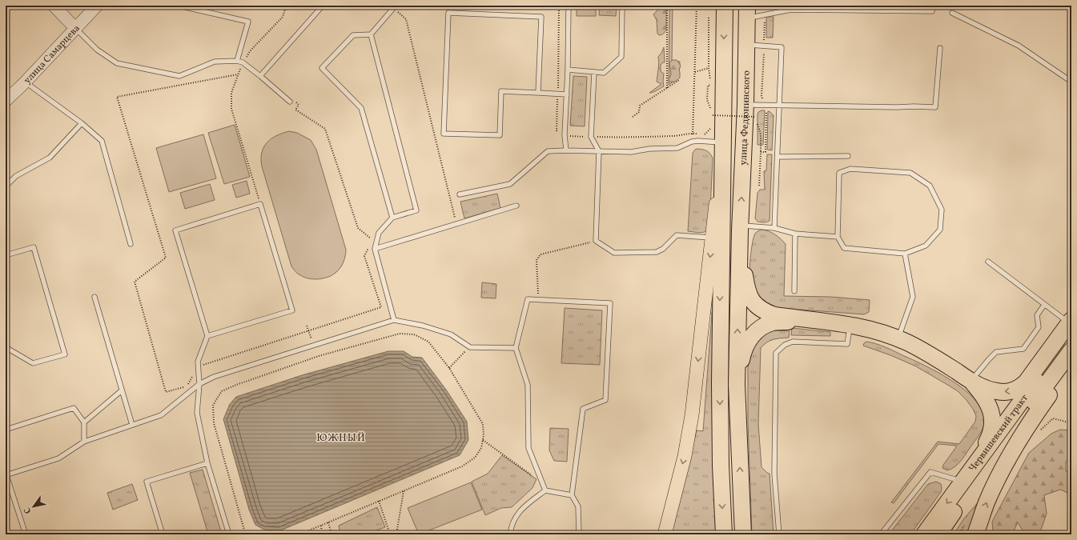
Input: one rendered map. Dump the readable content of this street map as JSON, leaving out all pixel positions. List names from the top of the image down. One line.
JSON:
{"streets":{"highway":["улица Федюнинского","Червишевский тракт"],"street":["улица Самарцева"]},"districts":["ЮЖНЫЙ"],"north":"bottom left"}
